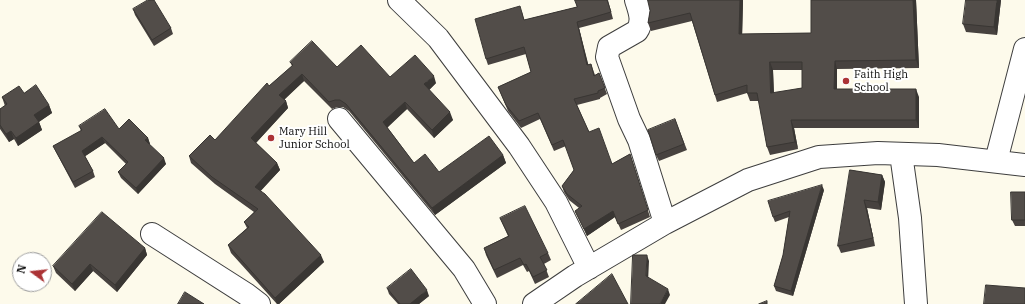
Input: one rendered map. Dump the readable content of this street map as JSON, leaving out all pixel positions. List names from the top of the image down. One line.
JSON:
{"places":["Faith High School","Mary Hill Junior School"],"north":"left"}
